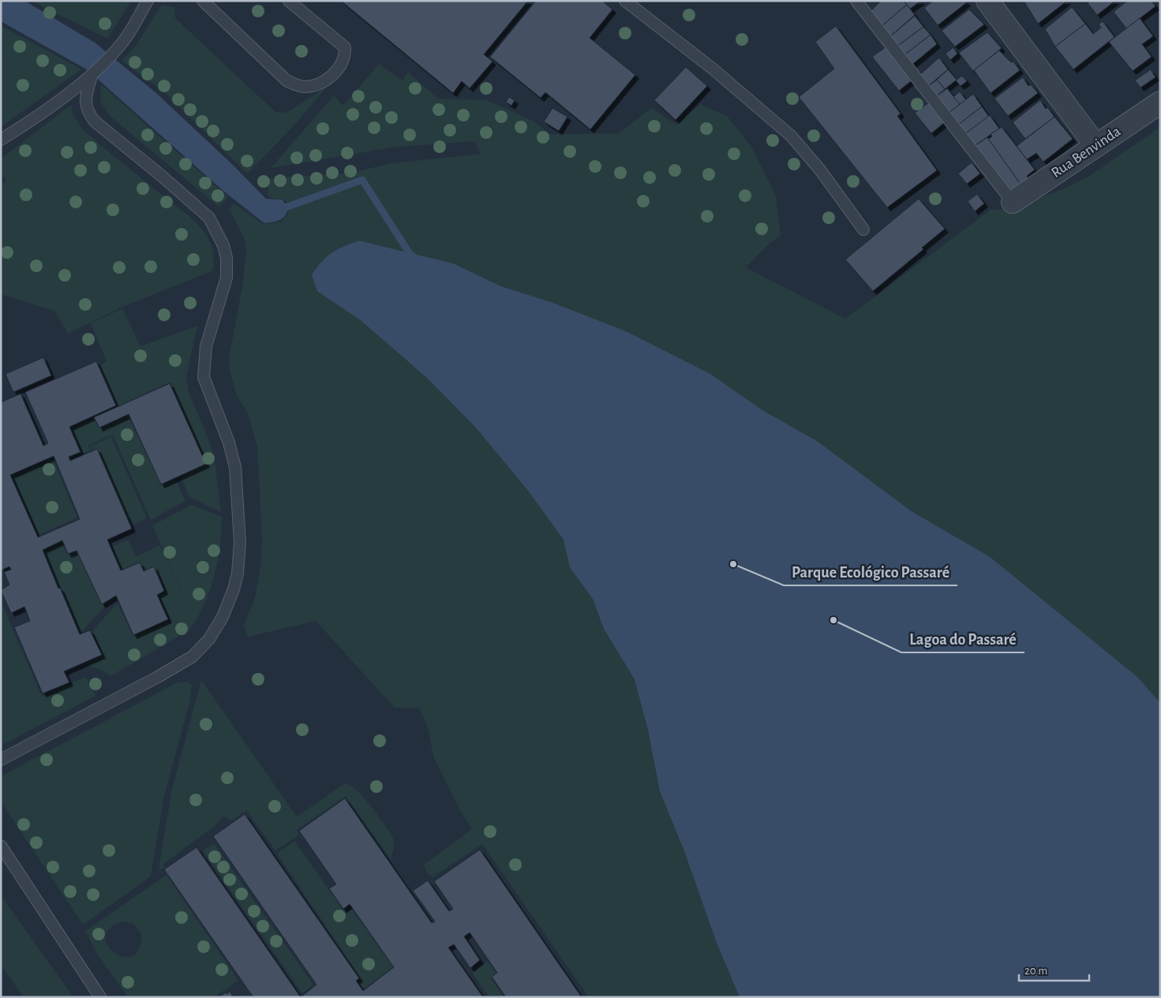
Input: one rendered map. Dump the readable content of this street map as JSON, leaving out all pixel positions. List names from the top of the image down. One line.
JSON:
{"streets":{"street":["Rua Benvinda"]},"places":["Parque Ecológico Passaré","Lagoa do Passaré"],"scale_bar":"20 m"}
